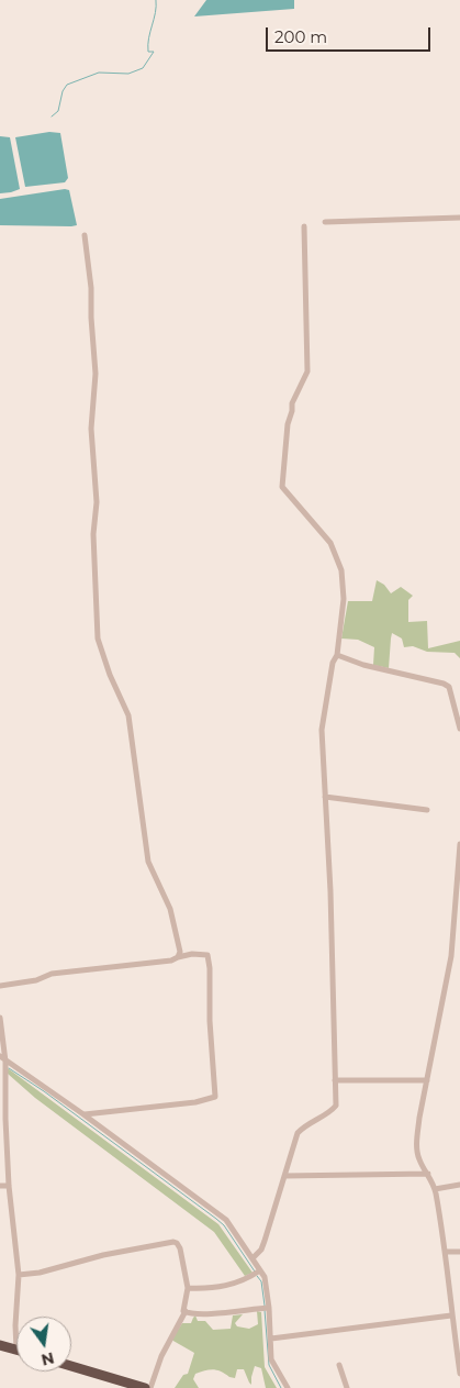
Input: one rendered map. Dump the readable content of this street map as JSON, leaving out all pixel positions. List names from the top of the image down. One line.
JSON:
{"scale_bar":"200 m","north":"bottom"}
